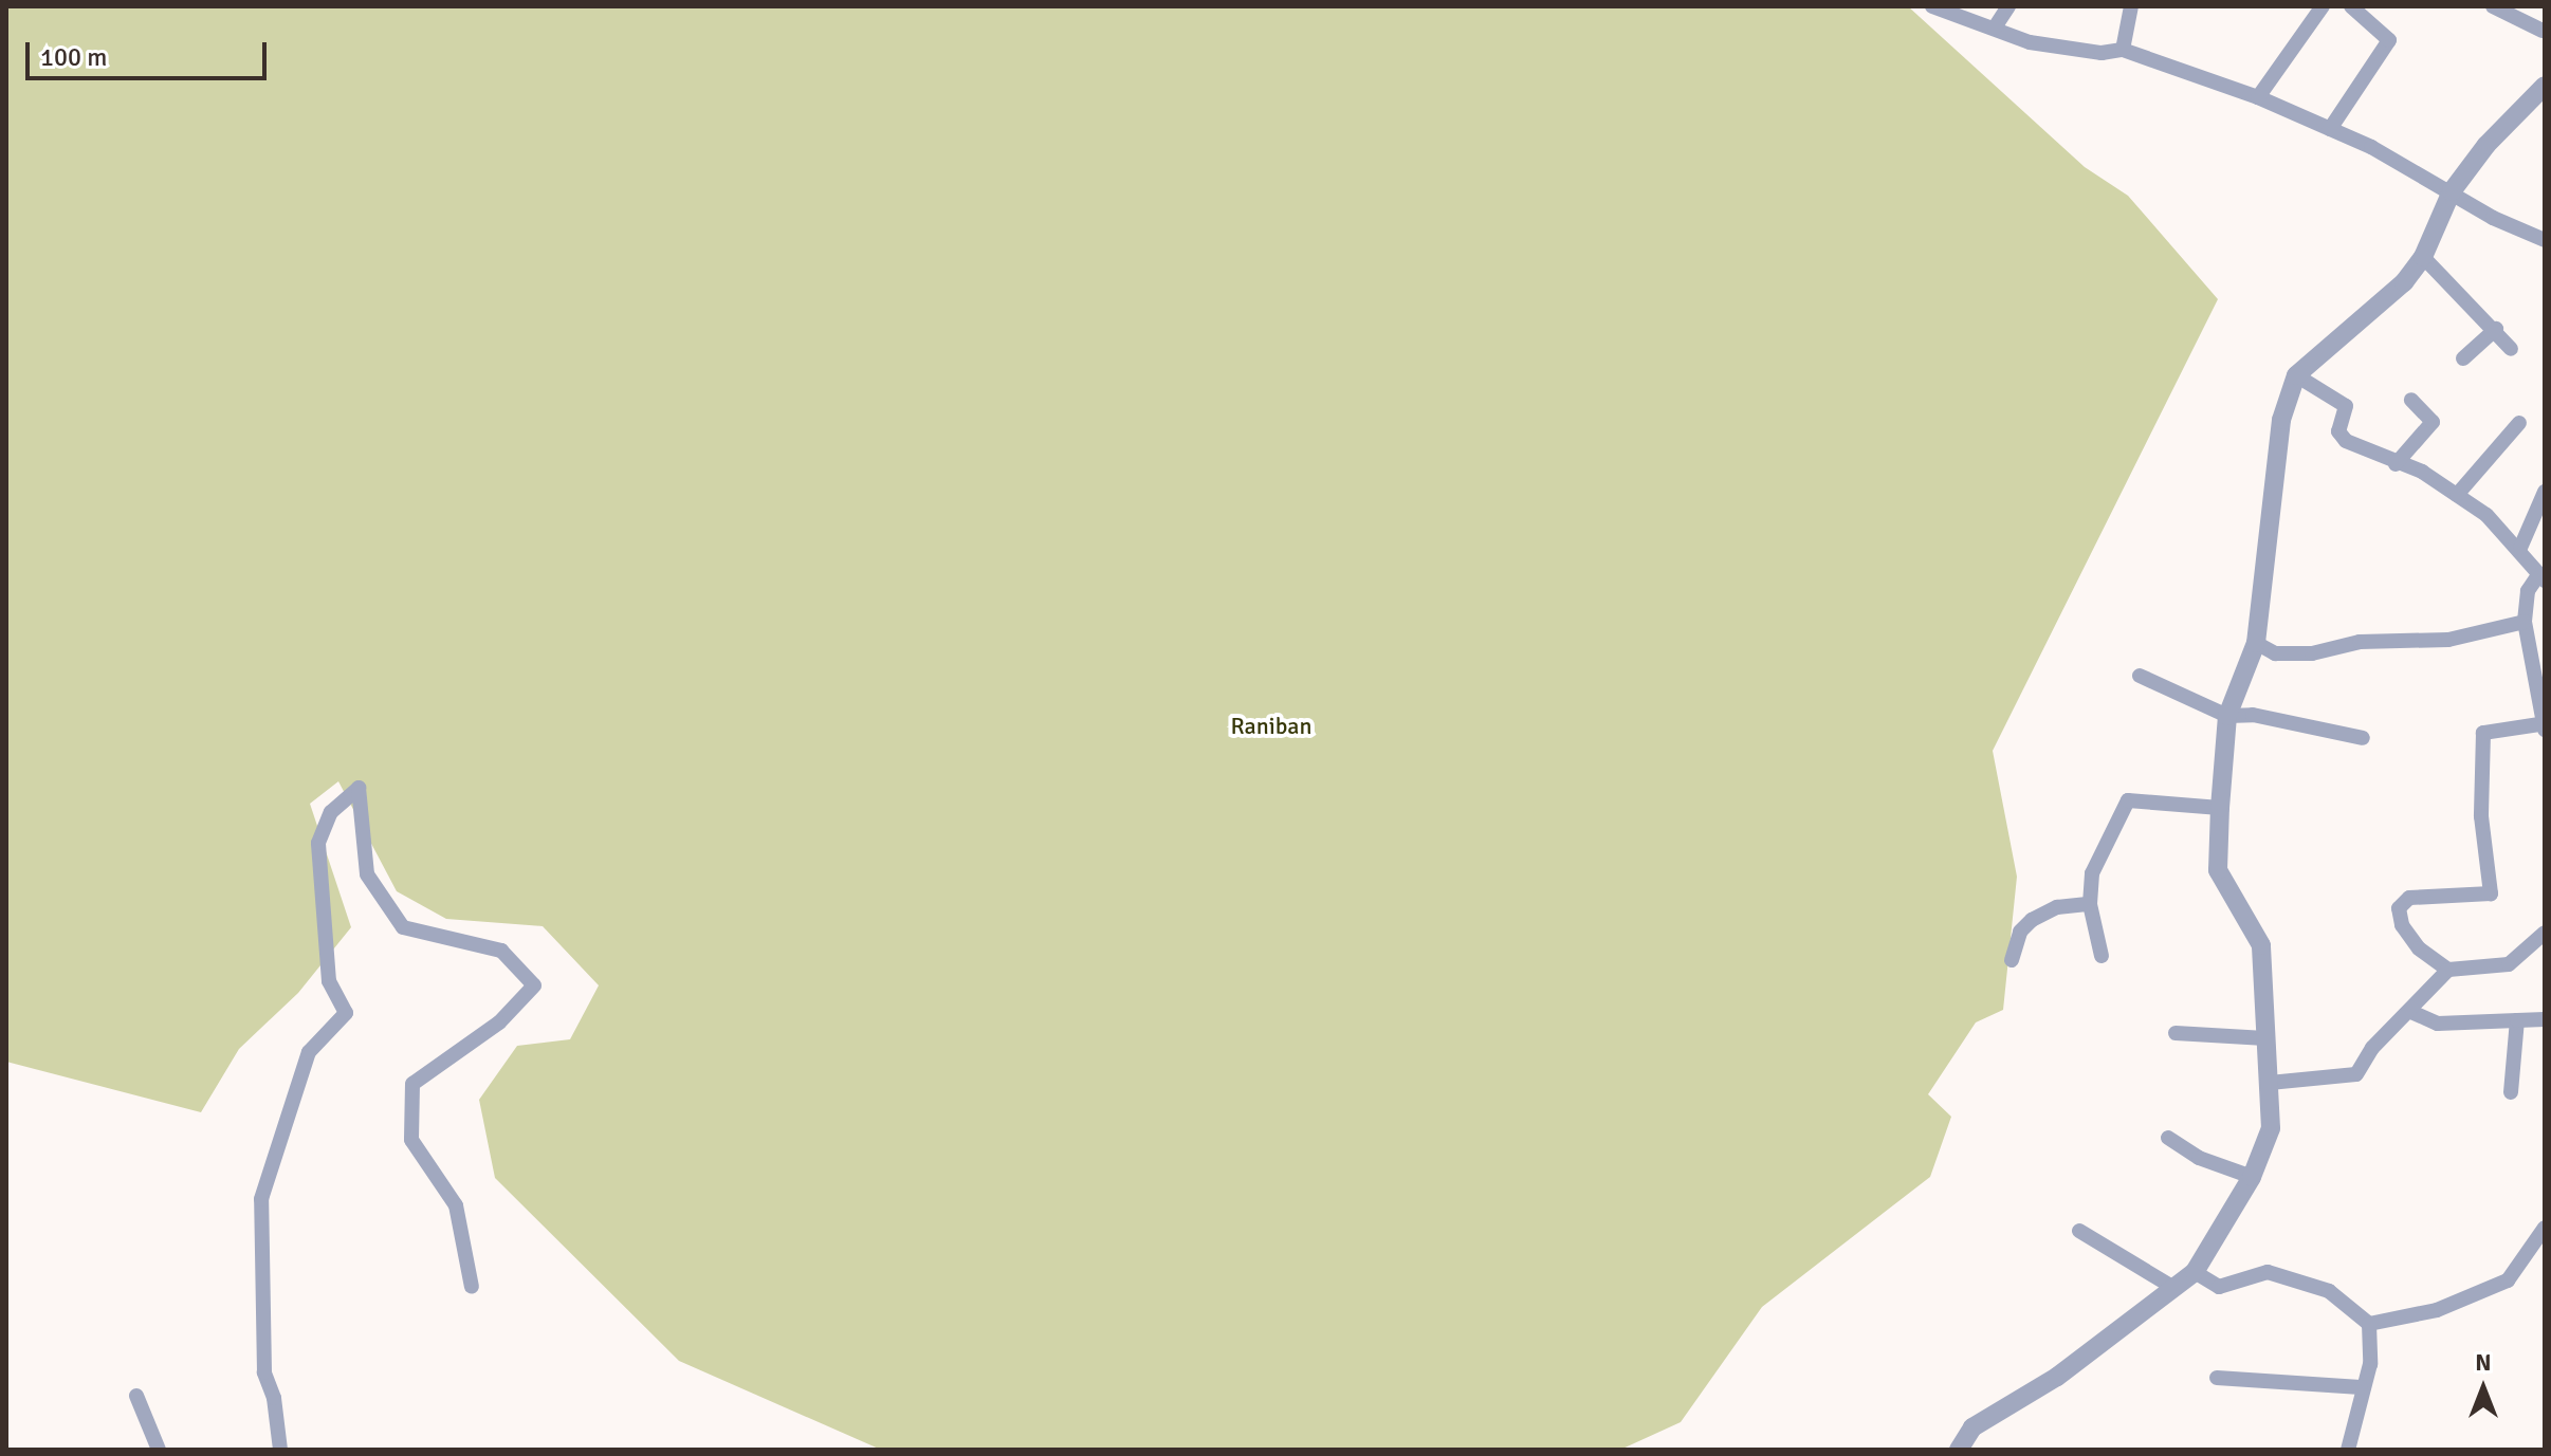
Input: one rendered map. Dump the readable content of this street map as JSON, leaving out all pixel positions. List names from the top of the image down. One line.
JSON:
{"parks":["Raniban"],"scale_bar":"100 m","north":"top"}
